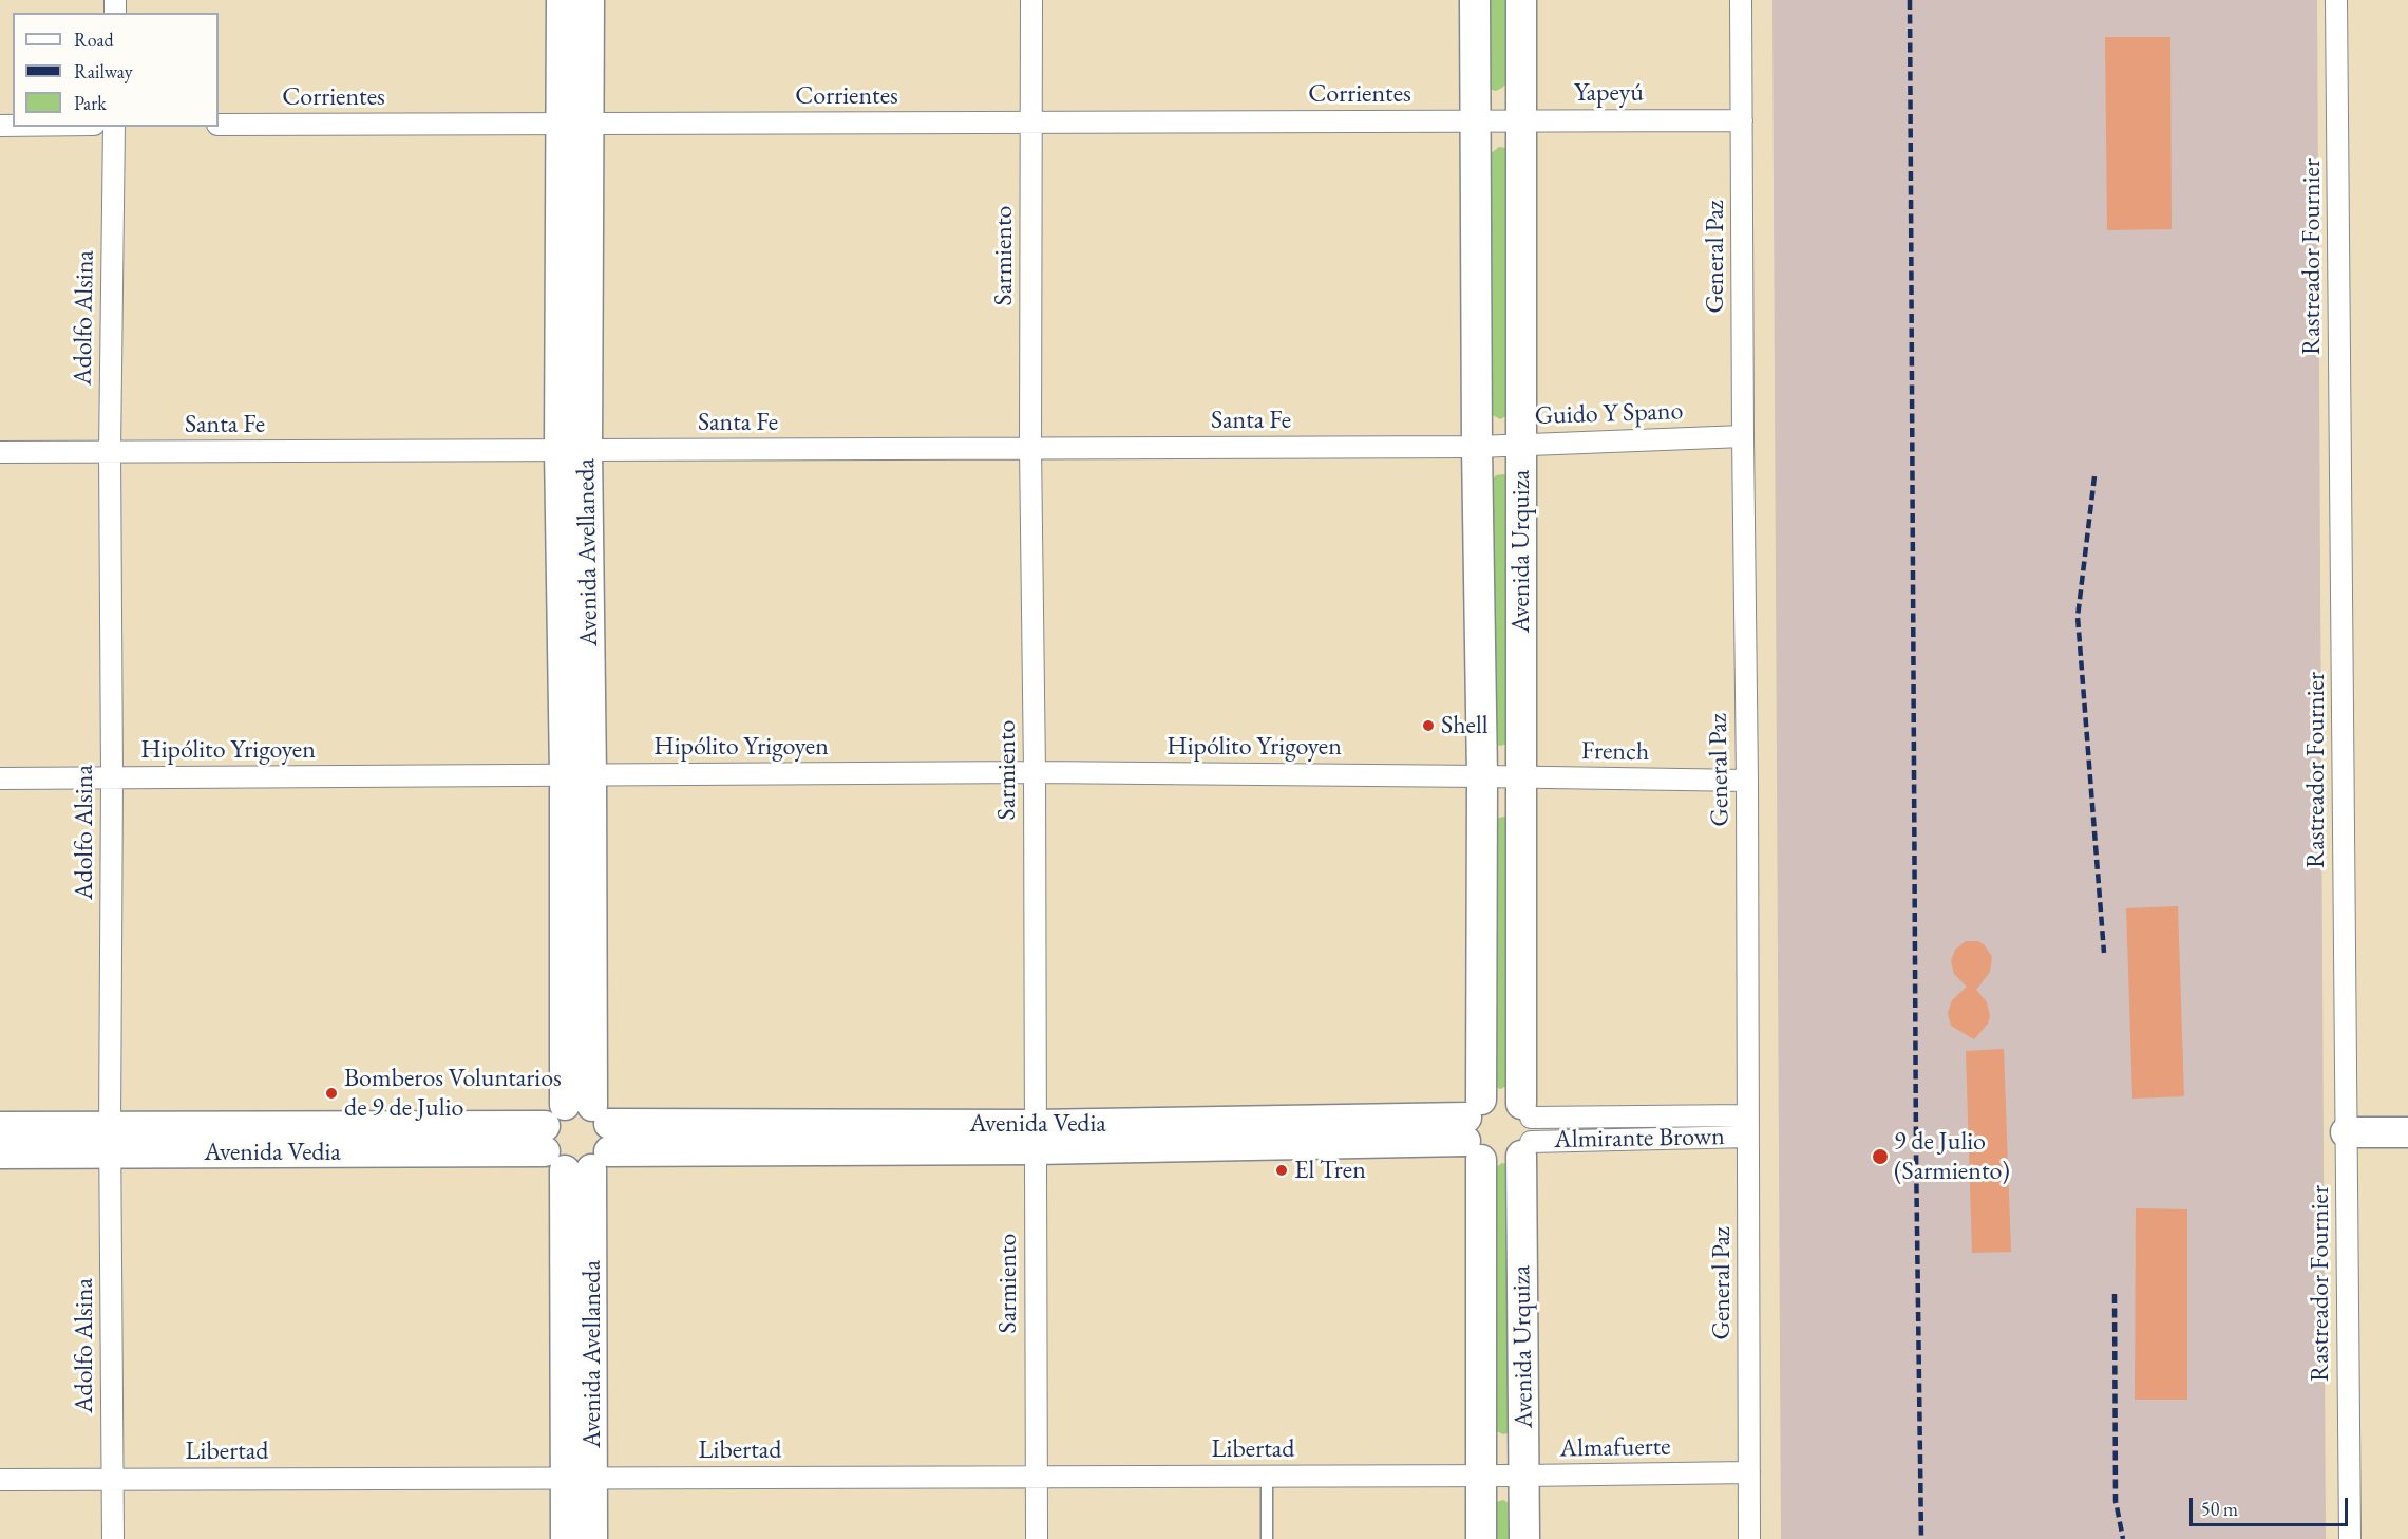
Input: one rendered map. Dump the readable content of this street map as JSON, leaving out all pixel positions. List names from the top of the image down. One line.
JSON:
{"streets":{"main road":["Avenida Urquiza","Avenida Avellaneda","Avenida Vedia"],"street":["Yapeyú","Corrientes","Sarmiento","General Paz","Rastreador Fournier","Adolfo Alsina","Guido Y Spano","Santa Fe","Hipólito Yrigoyen","French","Almirante Brown","Almafuerte","Libertad"]},"crossings":[["Yapeyú","Corrientes"],["Yapeyú","General Paz"],["Yapeyú","Avenida Urquiza"],["Corrientes","Sarmiento"],["Corrientes","Avenida Urquiza"],["Corrientes","Avenida Avellaneda"],["Sarmiento","Santa Fe"],["Sarmiento","Hipólito Yrigoyen"],["Sarmiento","Avenida Vedia"],["Sarmiento","Libertad"],["General Paz","Guido Y Spano"],["General Paz","French"],["General Paz","Almirante Brown"],["General Paz","Almafuerte"],["Adolfo Alsina","Santa Fe"],["Adolfo Alsina","Hipólito Yrigoyen"],["Adolfo Alsina","Avenida Vedia"],["Adolfo Alsina","Libertad"],["Guido Y Spano","Santa Fe"],["Guido Y Spano","Avenida Urquiza"],["Santa Fe","Avenida Urquiza"],["Santa Fe","Avenida Avellaneda"],["Avenida Urquiza","Hipólito Yrigoyen"],["Avenida Urquiza","French"],["Avenida Urquiza","Avenida Vedia"],["Avenida Urquiza","Almirante Brown"],["Avenida Urquiza","Almafuerte"],["Avenida Urquiza","Libertad"],["Avenida Avellaneda","Hipólito Yrigoyen"],["Avenida Avellaneda","Avenida Vedia"],["Avenida Avellaneda","Libertad"],["Hipólito Yrigoyen","French"],["Almafuerte","Libertad"]],"places":["Shell","Bomberos Voluntarios de 9 de Julio","9 de Julio (Sarmiento)","El Tren"],"legend":["Road","Railway","Park"],"scale_bar":"50 m"}
